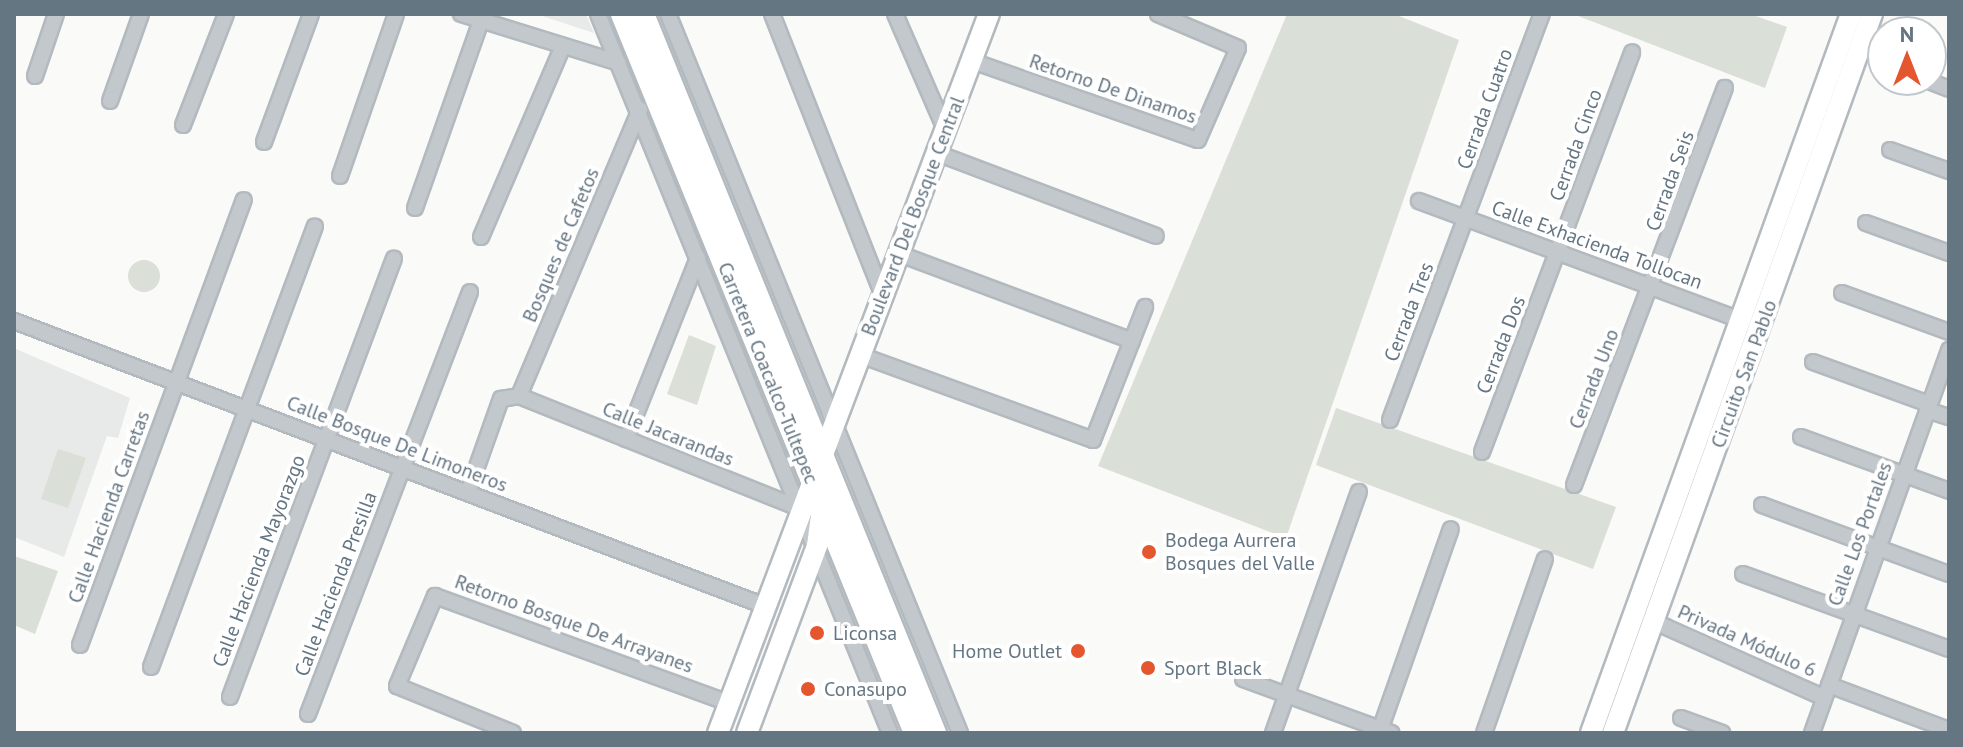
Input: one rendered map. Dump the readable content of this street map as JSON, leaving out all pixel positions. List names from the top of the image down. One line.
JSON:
{"streets":{"main road":["Carretera Coacalco-Tultepec"],"street":["Retorno De Dinamos","Cerrada Cuatro","Cerrada Cinco","Cerrada Seis","Boulevard Del Bosque Central","Bosques de Cafetos","Calle Exhacienda Tollocan","Cerrada Tres","Cerrada Dos","Circuito San Pablo","Cerrada Uno","Calle Jacarandas","Calle Bosque De Limoneros","Calle Hacienda Carretas","Calle Los Portales","Calle Hacienda Mayorazgo","Calle Hacienda Presilla","Retorno Bosque De Arrayanes","Privada Módulo 6"]},"crossings":[["Retorno De Dinamos","Boulevard Del Bosque Central"],["Cerrada Cuatro","Calle Exhacienda Tollocan"],["Cerrada Cuatro","Cerrada Tres"],["Cerrada Cinco","Calle Exhacienda Tollocan"],["Cerrada Cinco","Cerrada Dos"],["Cerrada Seis","Calle Exhacienda Tollocan"],["Cerrada Seis","Cerrada Uno"],["Boulevard Del Bosque Central","Carretera Coacalco-Tultepec"],["Bosques de Cafetos","Calle Jacarandas"],["Calle Exhacienda Tollocan","Cerrada Tres"],["Calle Exhacienda Tollocan","Cerrada Dos"],["Calle Exhacienda Tollocan","Circuito San Pablo"],["Calle Exhacienda Tollocan","Cerrada Uno"],["Carretera Coacalco-Tultepec","Calle Jacarandas"],["Circuito San Pablo","Privada Módulo 6"],["Calle Bosque De Limoneros","Calle Hacienda Carretas"],["Calle Bosque De Limoneros","Calle Hacienda Mayorazgo"],["Calle Bosque De Limoneros","Calle Hacienda Presilla"],["Calle Los Portales","Privada Módulo 6"]],"places":["Bodega Aurrera Bosques del Valle","Liconsa","Home Outlet","Sport Black","Conasupo"],"north":"top"}
